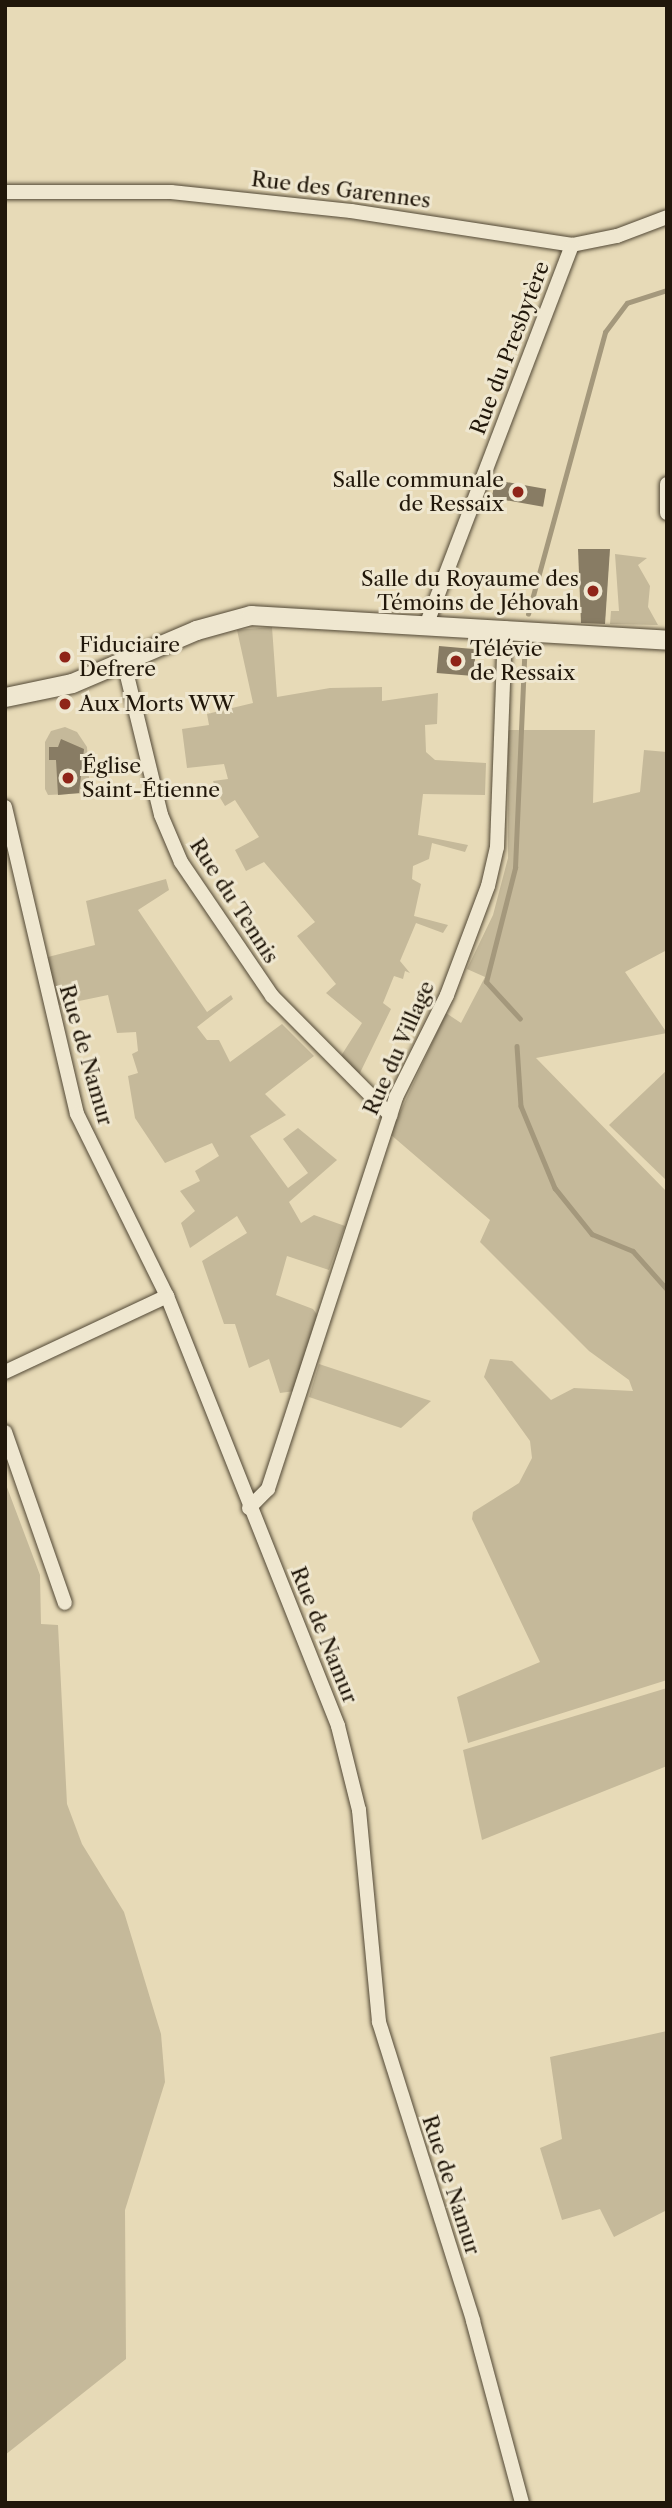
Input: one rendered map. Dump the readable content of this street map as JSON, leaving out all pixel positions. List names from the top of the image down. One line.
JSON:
{"streets":{"street":["Rue des Garennes","Rue du Presbytère","Rue du Tennis","Rue du Village","Rue de Namur"]},"crossings":[["Rue des Garennes","Rue du Presbytère"],["Rue du Tennis","Rue du Village"],["Rue du Village","Rue de Namur"]],"places":["Salle communale de Ressaix","Salle du Royaume des Témoins de Jéhovah","Fiduciaire Defrere","Télévie de Ressaix","Aux Morts WW","Église Saint-Étienne"]}
